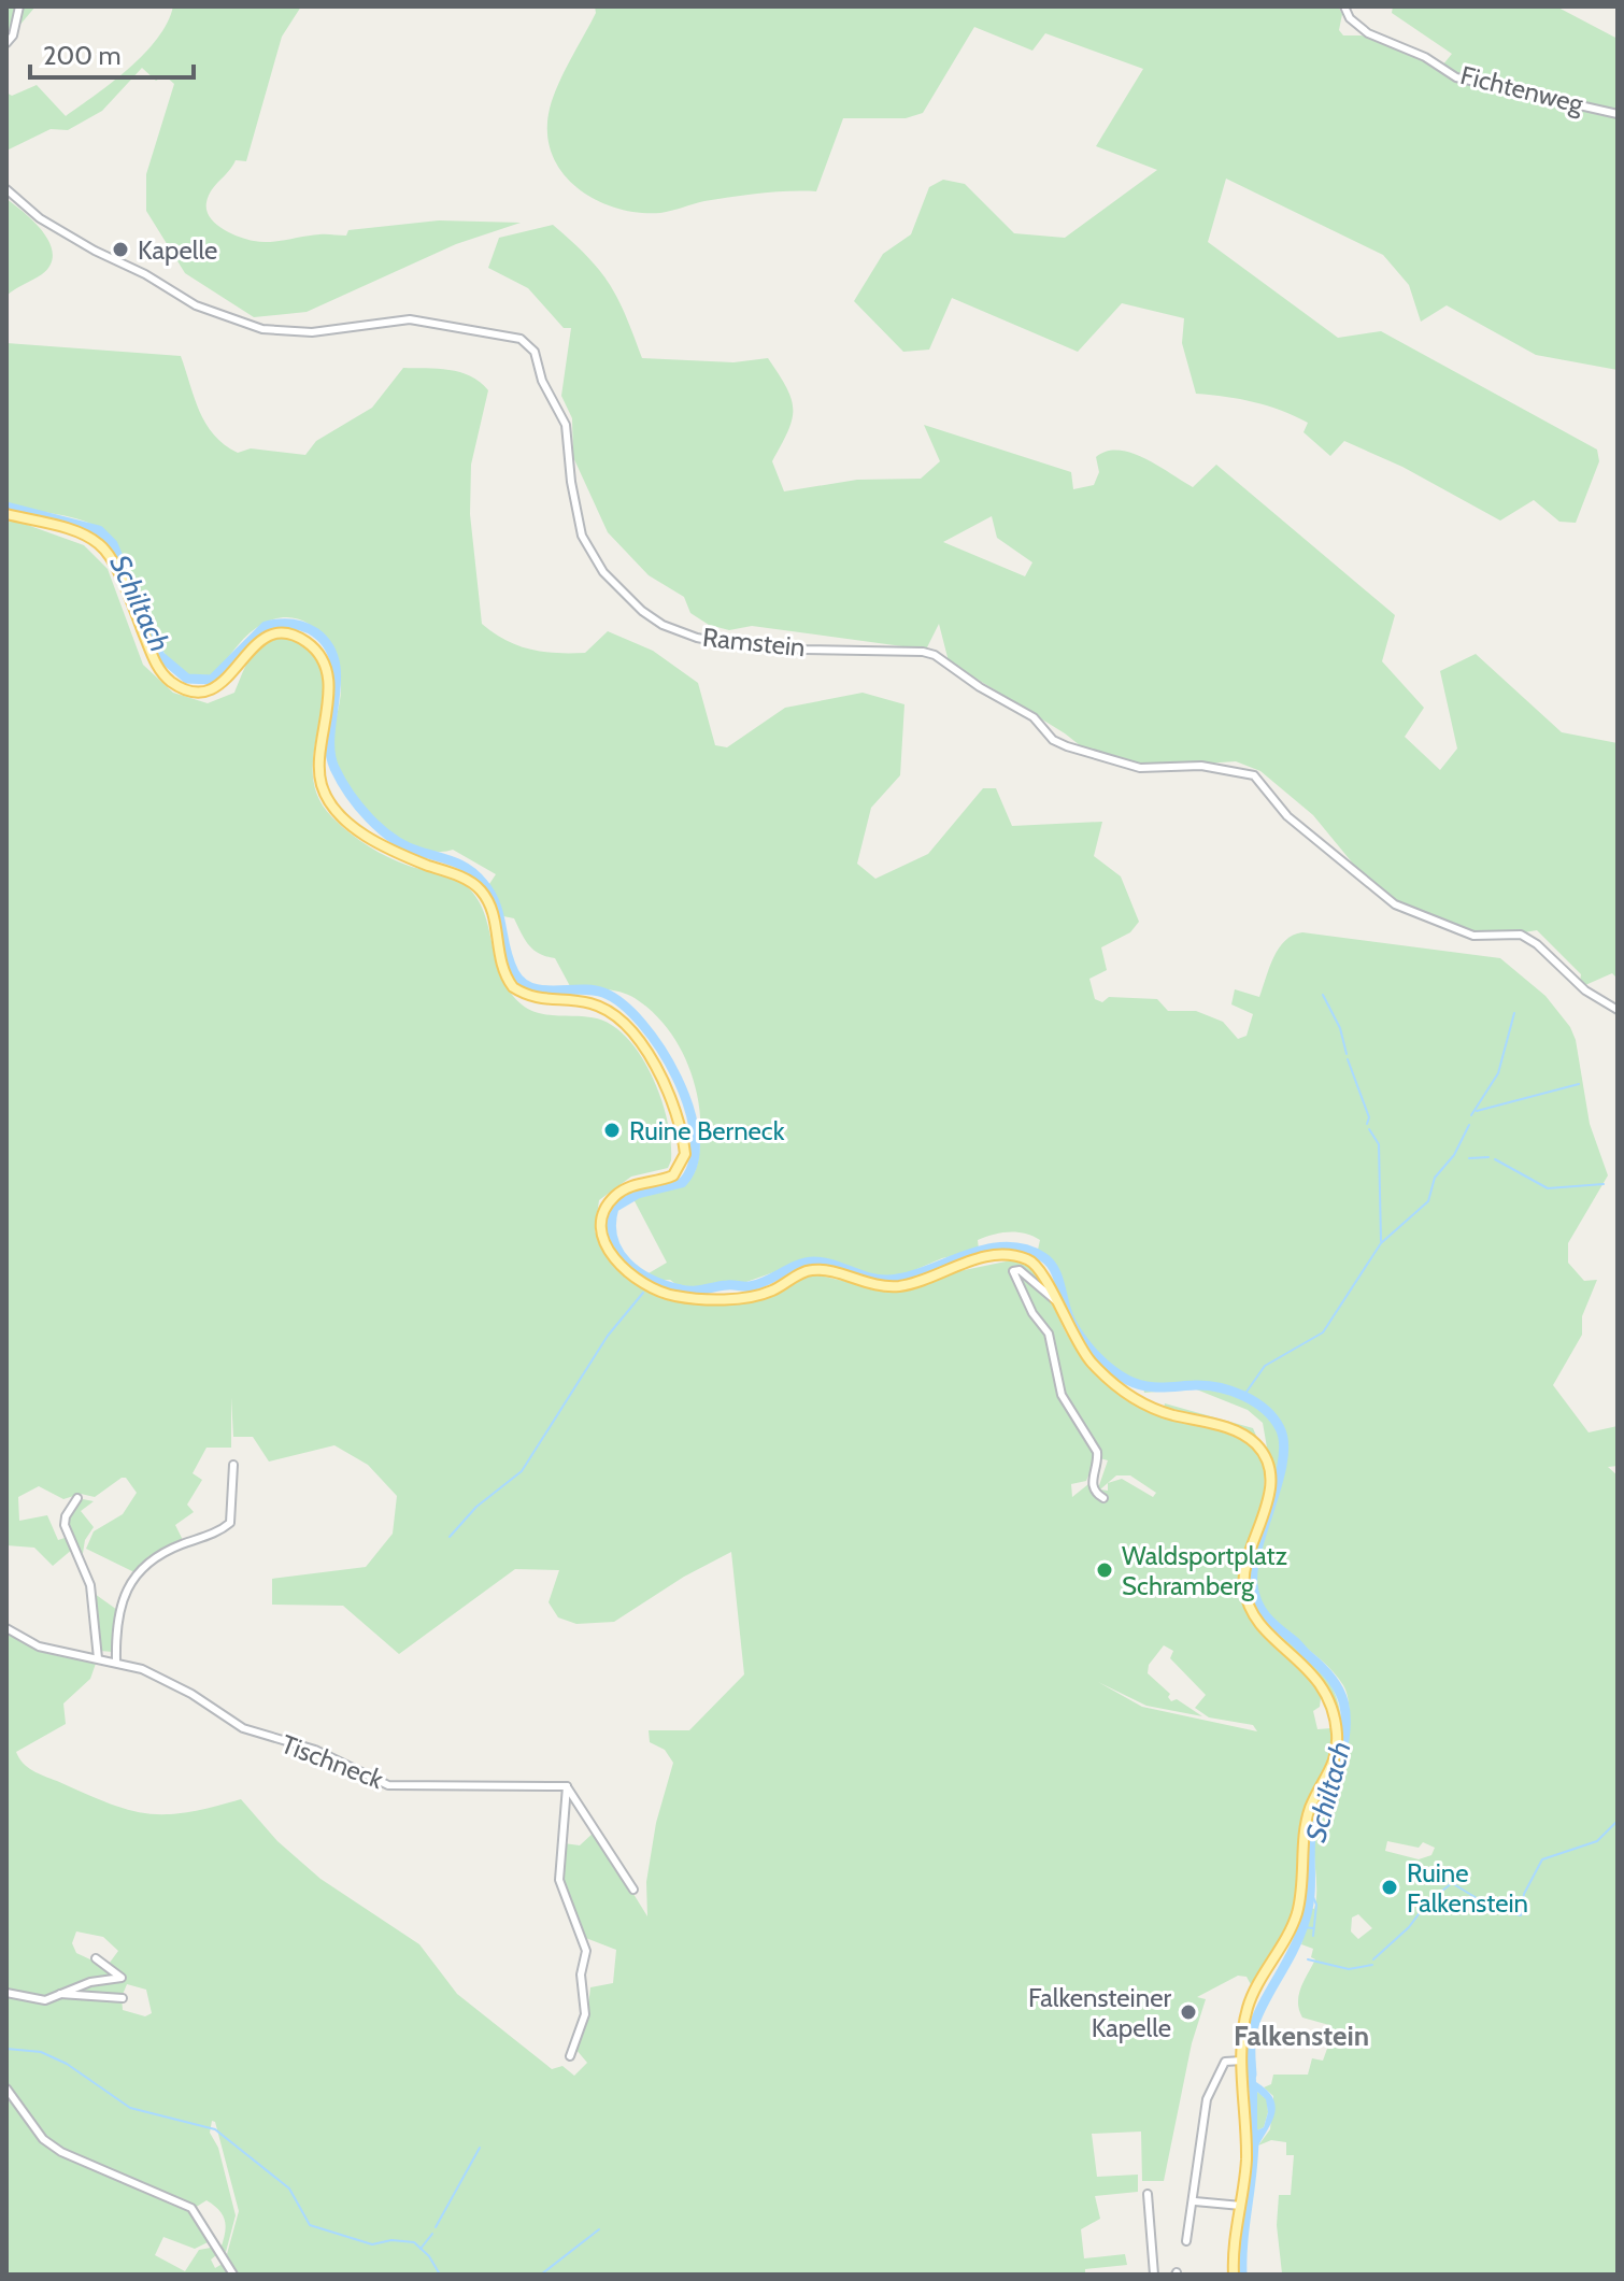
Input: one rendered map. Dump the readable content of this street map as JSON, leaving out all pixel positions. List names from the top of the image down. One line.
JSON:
{"streets":{"street":["Fichtenweg","Ramstein","Tischneck"]},"districts":["Falkenstein"],"water":["Schiltach"],"places":["Kapelle","Ruine Berneck","Waldsportplatz Schramberg","Ruine Falkenstein","Falkensteiner Kapelle"],"scale_bar":"200 m"}
